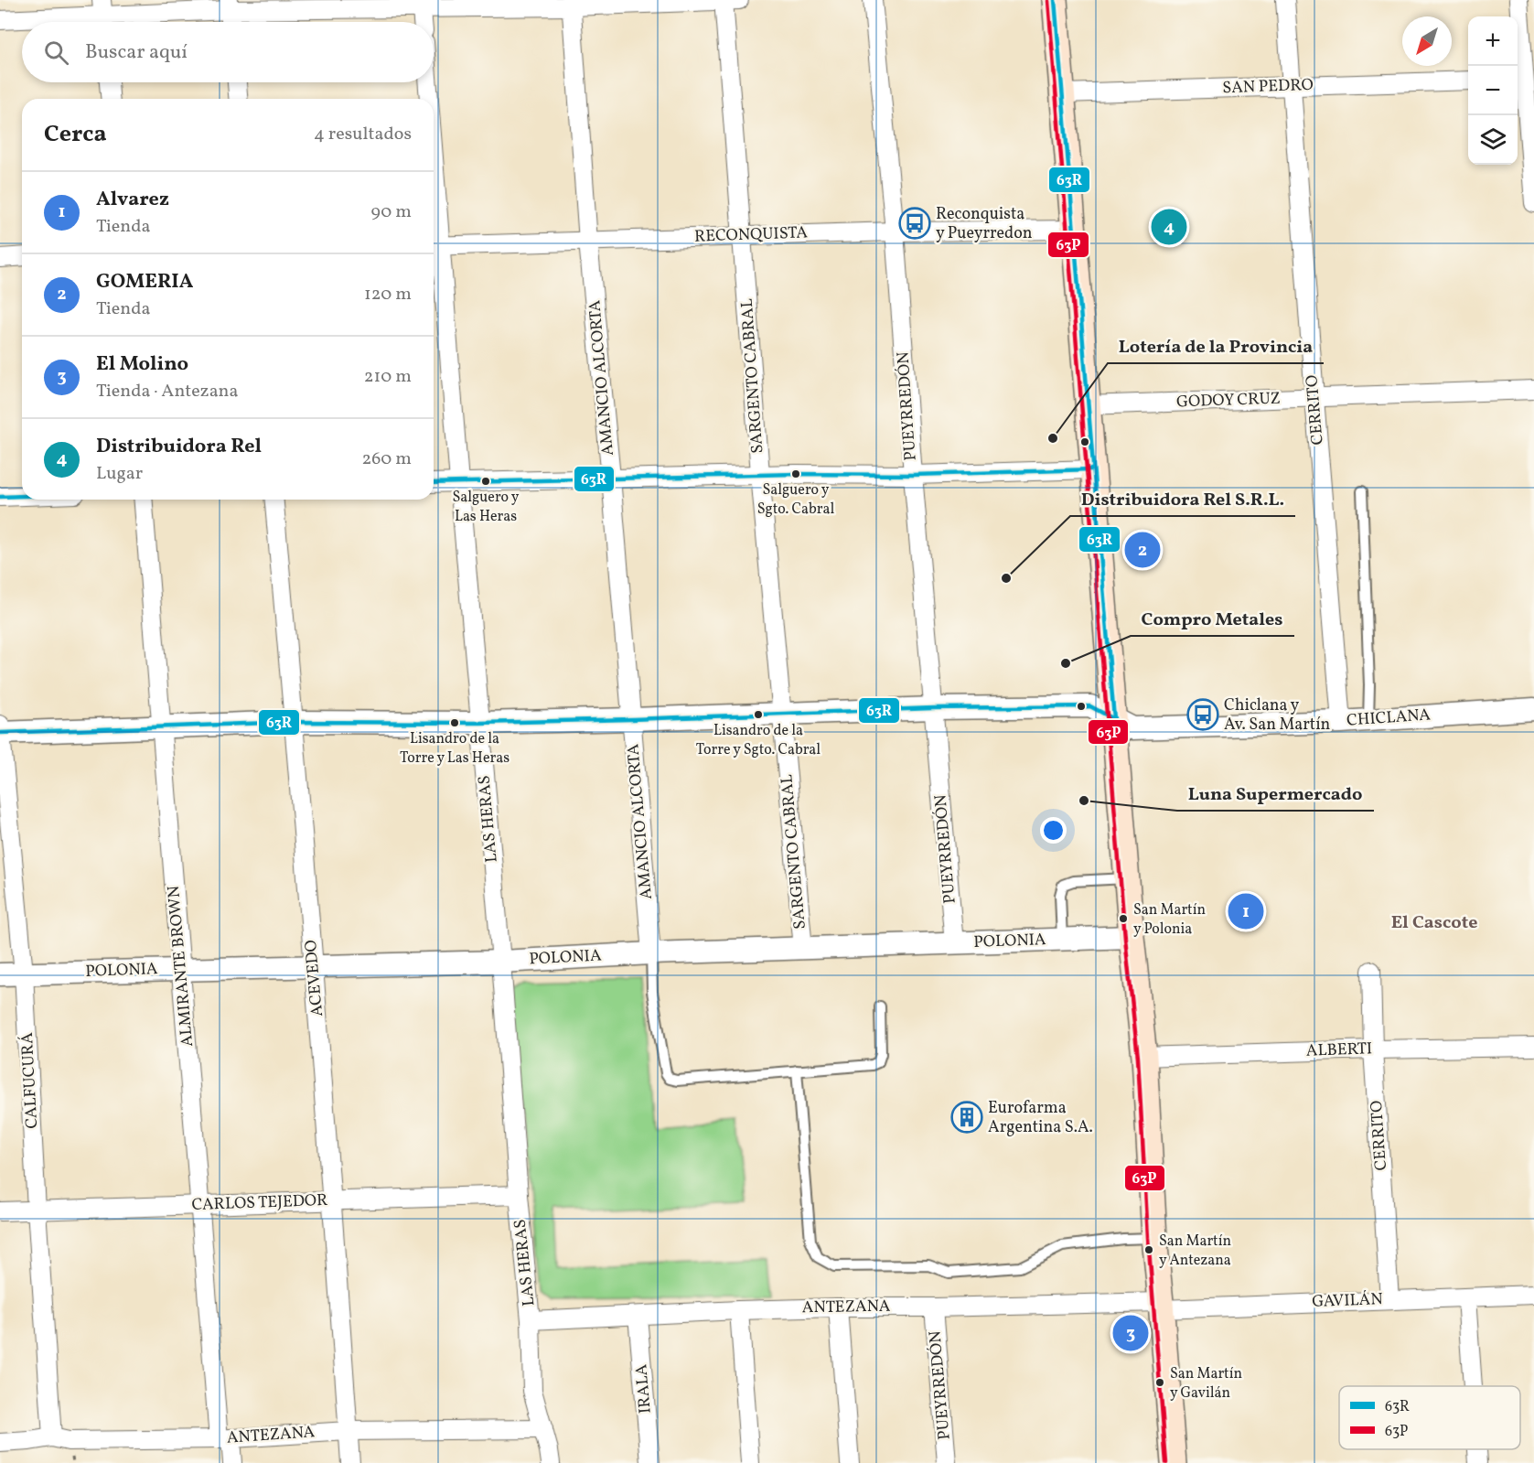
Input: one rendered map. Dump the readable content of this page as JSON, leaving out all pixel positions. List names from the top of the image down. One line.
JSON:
{"streets":{"street":["SAN PEDRO","RECONQUISTA","SARGENTO CABRAL","AMANCIO ALCORTA","GODOY CRUZ","PUEYRREDÓN","CERRITO","CHICLANA","LAS HERAS","POLONIA","ALMIRANTE BROWN","ACEVEDO","ALBERTI","CALFUCURÁ","CARLOS TEJEDOR","GAVILÁN","ANTEZANA","IRALA"]},"crossings":[["SAN PEDRO","CERRITO"],["RECONQUISTA","SARGENTO CABRAL"],["RECONQUISTA","AMANCIO ALCORTA"],["RECONQUISTA","PUEYRREDÓN"],["RECONQUISTA","LAS HERAS"],["SARGENTO CABRAL","CHICLANA"],["SARGENTO CABRAL","POLONIA"],["AMANCIO ALCORTA","CHICLANA"],["AMANCIO ALCORTA","POLONIA"],["GODOY CRUZ","CERRITO"],["PUEYRREDÓN","CHICLANA"],["PUEYRREDÓN","POLONIA"],["PUEYRREDÓN","ANTEZANA"],["CERRITO","CHICLANA"],["CERRITO","ALBERTI"],["CERRITO","GAVILÁN"],["CHICLANA","LAS HERAS"],["CHICLANA","ALMIRANTE BROWN"],["CHICLANA","ACEVEDO"],["CHICLANA","CALFUCURÁ"],["LAS HERAS","POLONIA"],["LAS HERAS","CARLOS TEJEDOR"],["LAS HERAS","ANTEZANA"],["POLONIA","ALMIRANTE BROWN"],["POLONIA","ACEVEDO"],["POLONIA","CALFUCURÁ"],["ALMIRANTE BROWN","CARLOS TEJEDOR"],["ALMIRANTE BROWN","ANTEZANA"],["ACEVEDO","CARLOS TEJEDOR"],["ACEVEDO","ANTEZANA"],["CALFUCURÁ","CARLOS TEJEDOR"],["CALFUCURÁ","ANTEZANA"],["GAVILÁN","ANTEZANA"],["ANTEZANA","IRALA"]],"districts":["El Cascote"],"places":{"bus stop":["Reconquista y Pueyrredon","Chiclana y Av. San Martín"],"other":["Lotería de la Provincia","Salguero y Sgto. Cabral","Salguero y Las Heras","Distribuidora Rel S.R.L.","Compro Metales","Lisandro de la Torre y Sgto. Cabral","Lisandro de la Torre y Las Heras","Luna Supermercado","San Martín y Polonia","San Martín y Antezana","San Martín y Gavilán"],"building":["Eurofarma Argentina S.A."]},"lines":["transit line 63R","transit line 63P"],"legend":["63R","63P"],"north":"bottom left","page":{"map_buttons":["+","−"],"search":"Buscar aquí","heading":["Cerca","4 resultados"],"list":[{"mark":"1","name":"Alvarez","note":"Tienda","value":"90 m"},{"mark":"2","name":"GOMERIA","note":"Tienda","value":"120 m"},{"mark":"3","name":"El Molino","note":"Tienda · Antezana","value":"210 m"},{"mark":"4","name":"Distribuidora Rel","note":"Lugar","value":"260 m"}],"pins":["4","2","1","3"]}}
